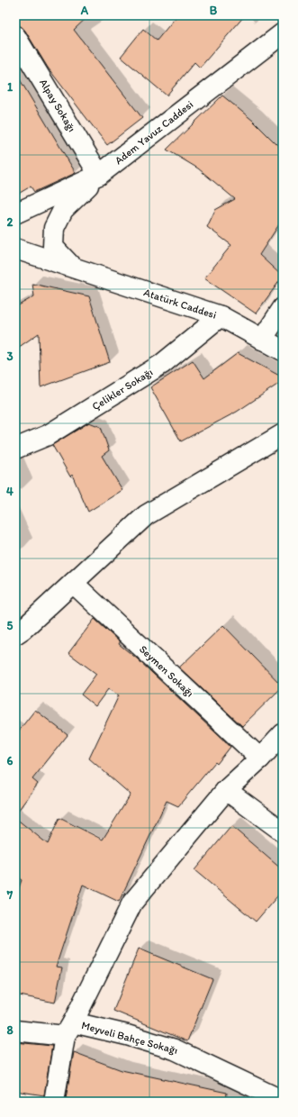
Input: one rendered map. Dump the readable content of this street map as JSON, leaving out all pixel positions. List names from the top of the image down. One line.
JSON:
{"streets":{"street":["Alpay Sokağı","Adem Yavuz Caddesi","Atatürk Caddesi","Çelikler Sokağı","Seymen Sokağı","Meyveli Bahçe Sokağı"]},"crossings":[["Alpay Sokağı","Adem Yavuz Caddesi"],["Alpay Sokağı","Atatürk Caddesi"],["Adem Yavuz Caddesi","Atatürk Caddesi"],["Atatürk Caddesi","Çelikler Sokağı"]],"grid":{"columns":["A","B"],"rows":["1","2","3","4","5","6","7","8"]}}
